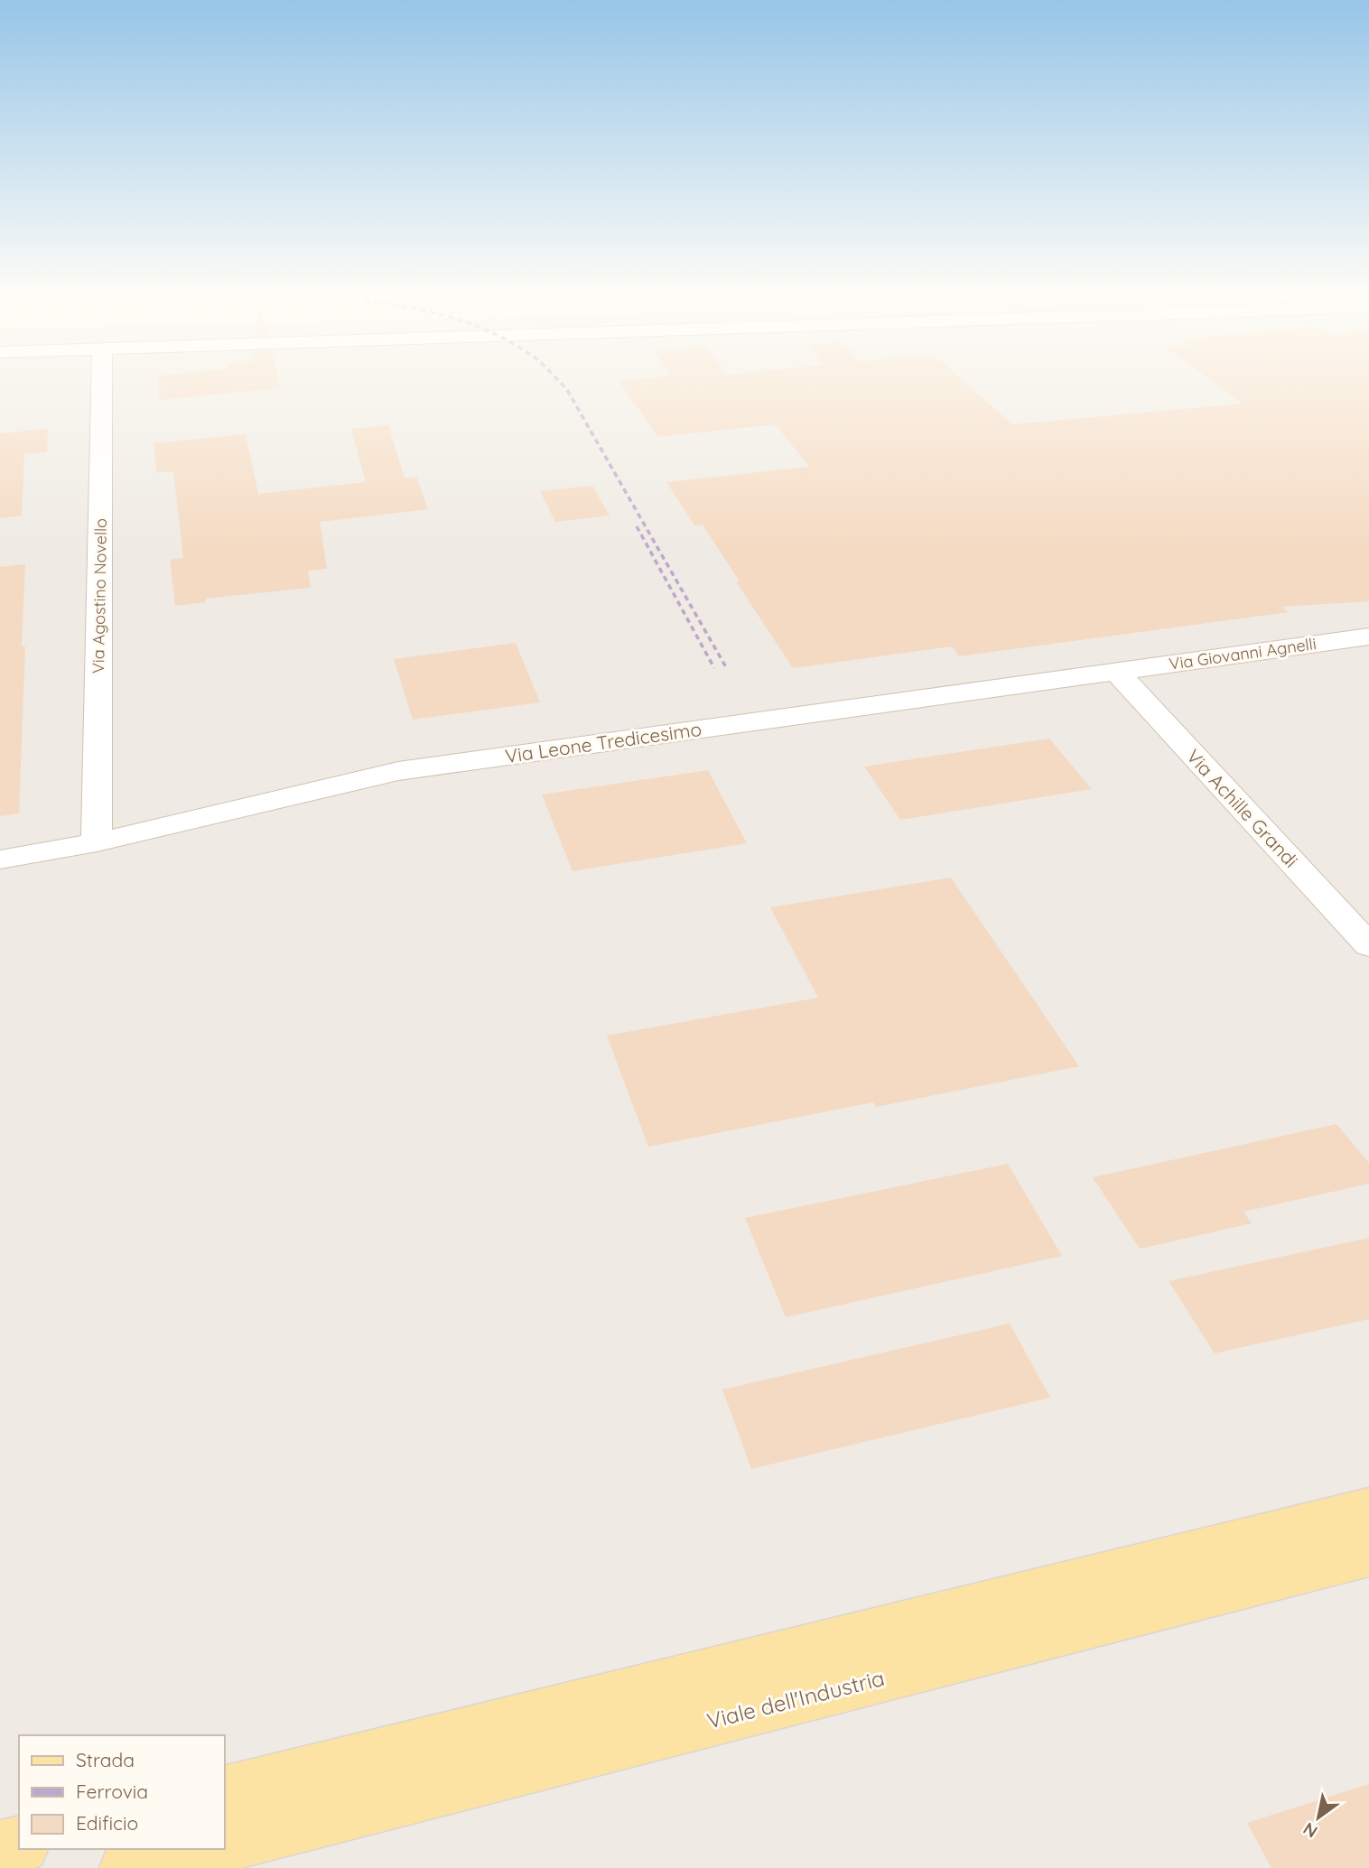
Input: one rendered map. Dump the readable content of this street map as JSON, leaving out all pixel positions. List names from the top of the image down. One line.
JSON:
{"streets":{"main road":["Viale dell'Industria"],"street":["Via Agostino Novello","Via Giovanni Agnelli","Via Leone Tredicesimo","Via Achille Grandi"]},"crossings":[["Via Agostino Novello","Via Leone Tredicesimo"],["Via Giovanni Agnelli","Via Leone Tredicesimo"],["Via Giovanni Agnelli","Via Achille Grandi"],["Via Leone Tredicesimo","Via Achille Grandi"]],"legend":["Strada","Ferrovia","Edificio"],"north":"bottom left"}
